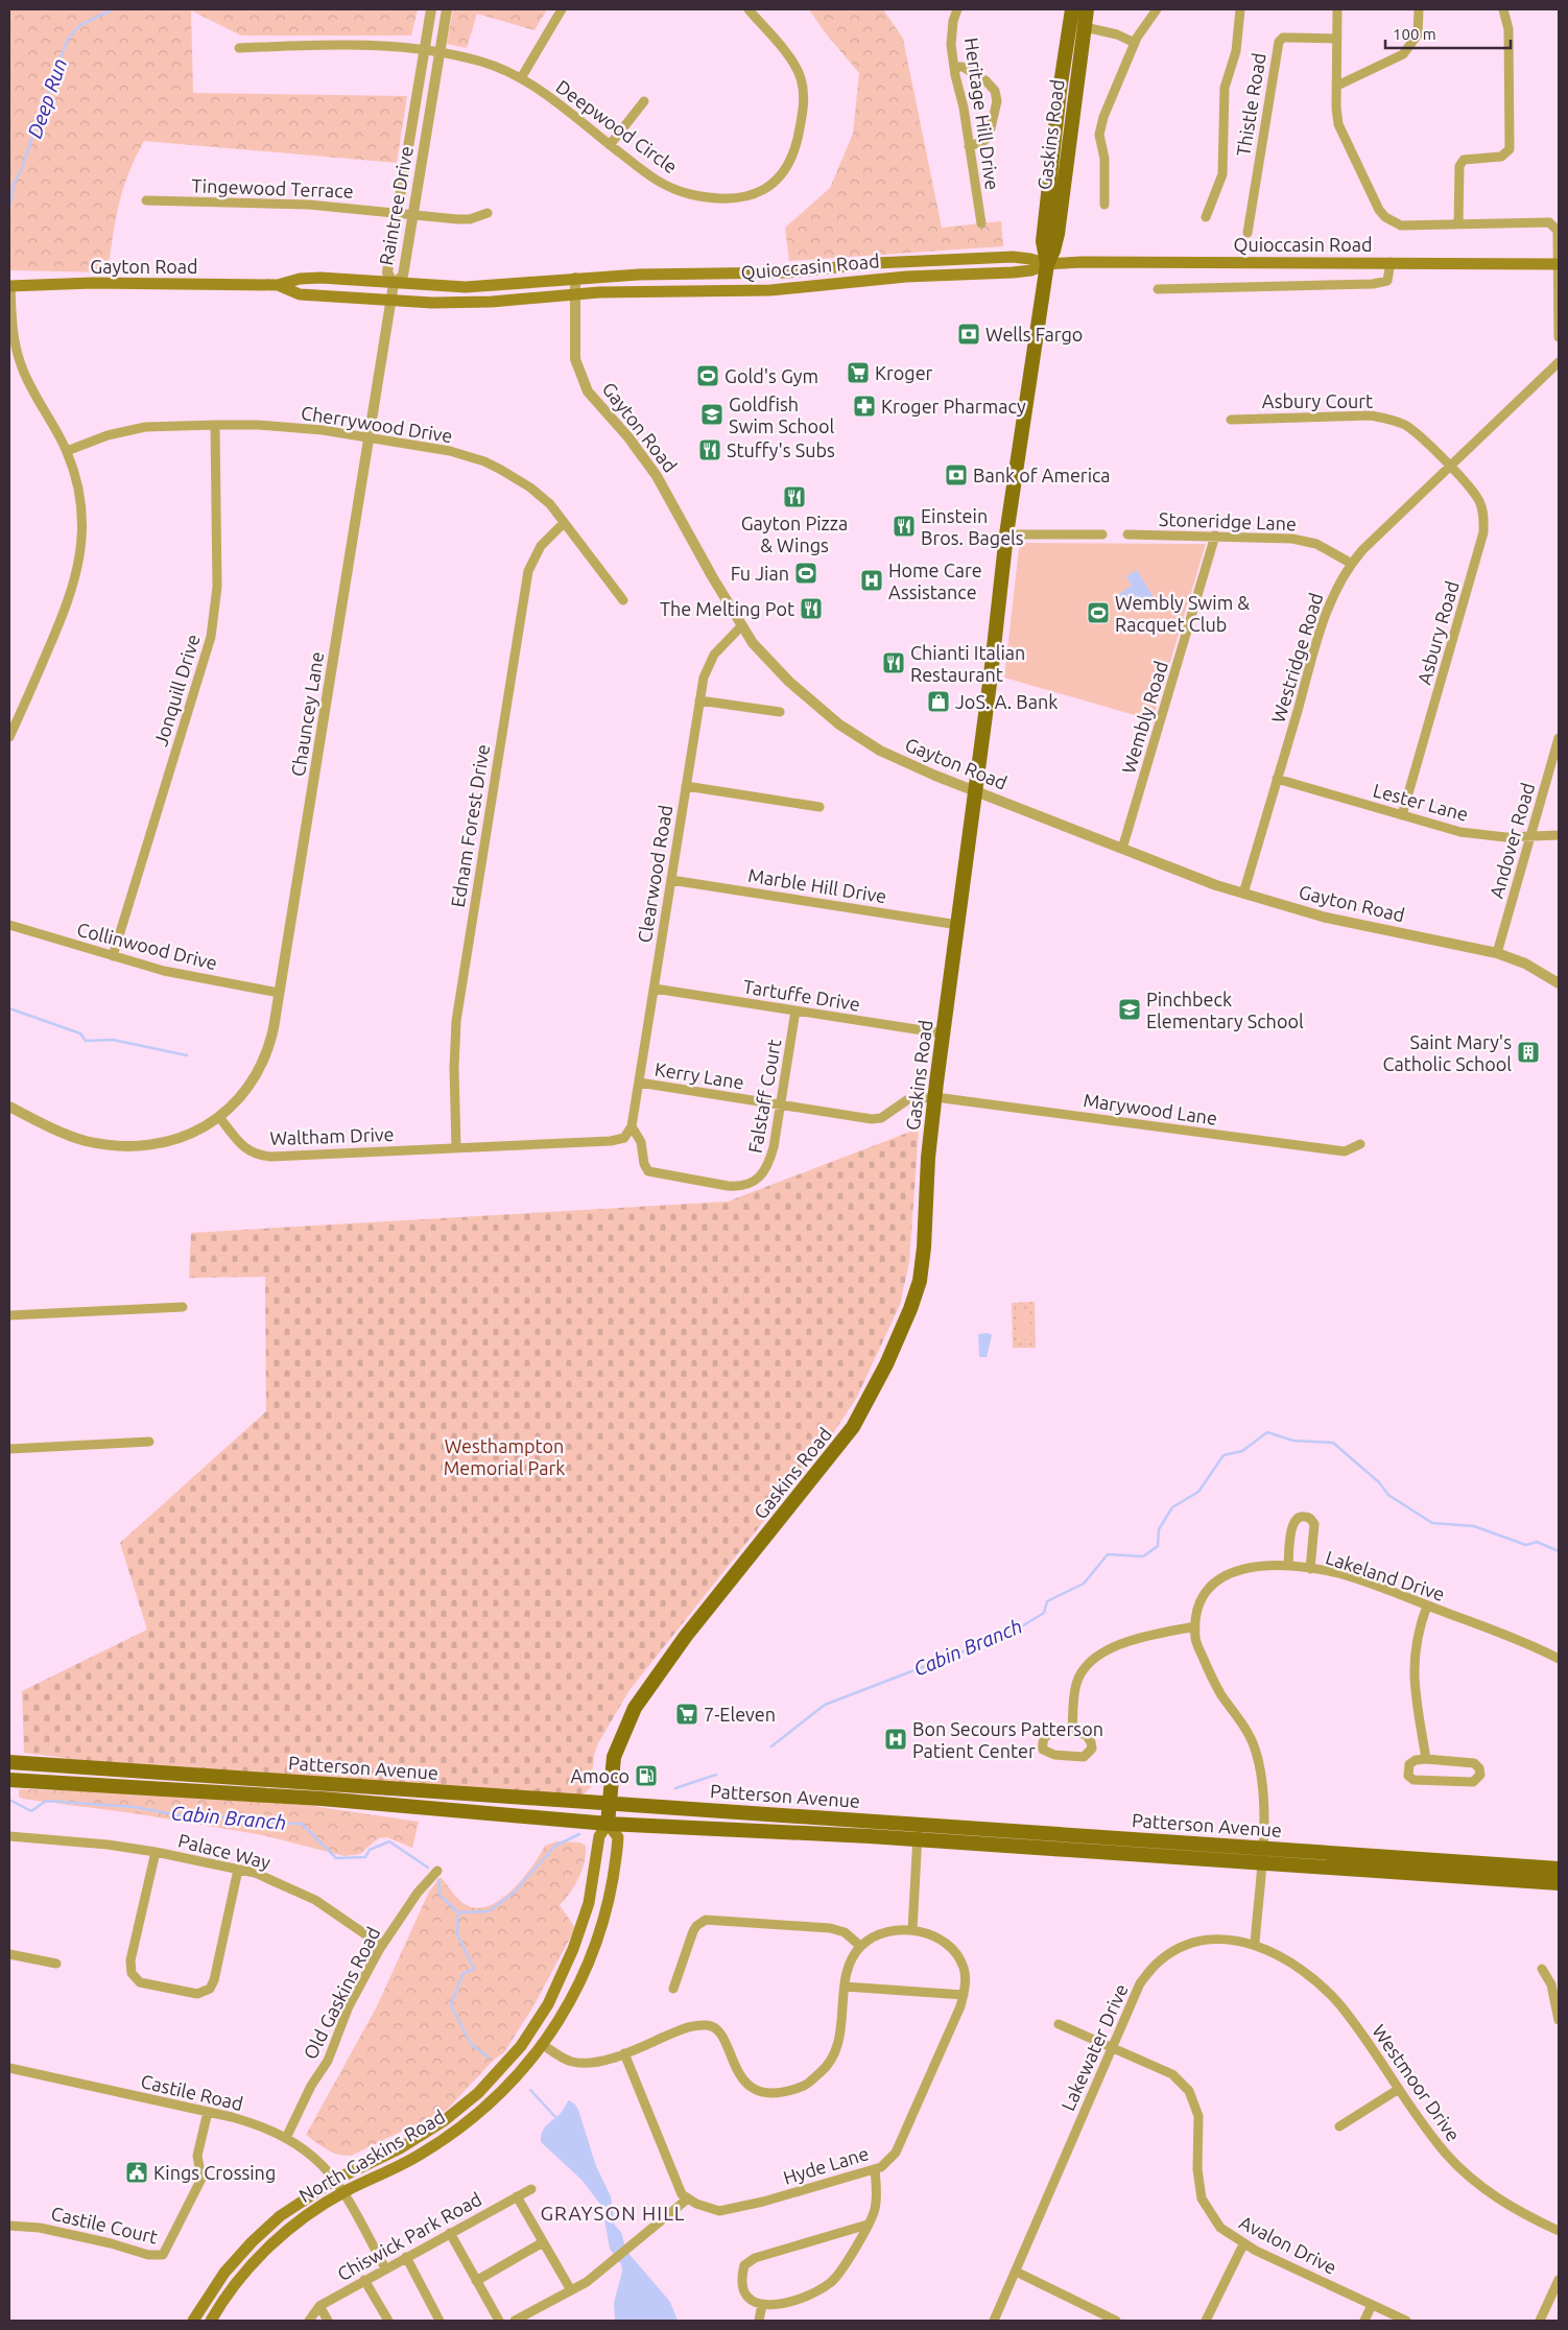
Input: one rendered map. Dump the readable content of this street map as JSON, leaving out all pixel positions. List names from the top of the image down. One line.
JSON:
{"streets":{"main road":["Gaskins Road","Quioccasin Road","Gayton Road","Patterson Avenue","North Gaskins Road"],"street":["Thistle Road","Heritage Hill Drive","Deepwood Circle","Tingewood Terrace","Raintree Drive","Asbury Court","Cherrywood Drive","Stoneridge Lane","Asbury Road","Westridge Road","Jonquill Drive","Chauncey Lane","Wembly Road","Lester Lane","Ednam Forest Drive","Andover Road","Clearwood Road","Marble Hill Drive","Collinwood Drive","Tartuffe Drive","Kerry Lane","Falstaff Court","Marywood Lane","Waltham Drive","Lakeland Drive","Palace Way","Old Gaskins Road","Lakewater Drive","Westmoor Drive","Castile Road","Hyde Lane","Castile Court","Chiswick Park Road","Avalon Drive"]},"crossings":[["Deepwood Circle","Raintree Drive"],["Gaskins Road","Quioccasin Road"],["Gaskins Road","Gayton Road"],["Gaskins Road","Marble Hill Drive"],["Gaskins Road","Tartuffe Drive"],["Gaskins Road","Kerry Lane"],["Gaskins Road","Marywood Lane"],["Gaskins Road","Patterson Avenue"],["Gaskins Road","North Gaskins Road"],["Tingewood Terrace","Raintree Drive"],["Raintree Drive","Gayton Road"],["Raintree Drive","Chauncey Lane"],["Quioccasin Road","Gayton Road"],["Gayton Road","Westridge Road"],["Gayton Road","Chauncey Lane"],["Gayton Road","Wembly Road"],["Gayton Road","Andover Road"],["Gayton Road","Clearwood Road"],["Asbury Court","Asbury Road"],["Asbury Court","Westridge Road"],["Cherrywood Drive","Jonquill Drive"],["Cherrywood Drive","Chauncey Lane"],["Cherrywood Drive","Ednam Forest Drive"],["Stoneridge Lane","Westridge Road"],["Stoneridge Lane","Wembly Road"],["Asbury Road","Westridge Road"],["Asbury Road","Lester Lane"],["Westridge Road","Lester Lane"],["Jonquill Drive","Collinwood Drive"],["Chauncey Lane","Collinwood Drive"],["Chauncey Lane","Waltham Drive"],["Lester Lane","Andover Road"],["Ednam Forest Drive","Waltham Drive"],["Clearwood Road","Marble Hill Drive"],["Clearwood Road","Tartuffe Drive"],["Clearwood Road","Kerry Lane"],["Clearwood Road","Falstaff Court"],["Clearwood Road","Waltham Drive"],["Tartuffe Drive","Falstaff Court"],["Kerry Lane","Falstaff Court"],["Kerry Lane","Marywood Lane"],["Patterson Avenue","North Gaskins Road"],["Palace Way","Old Gaskins Road"],["Old Gaskins Road","Castile Road"],["Lakewater Drive","Westmoor Drive"],["Lakewater Drive","Avalon Drive"],["Castile Road","North Gaskins Road"],["Castile Road","Castile Court"],["Castile Road","Chiswick Park Road"]],"districts":["GRAYSON HILL"],"water":["Deep Run","Cabin Branch"],"parks":["Westhampton Memorial Park"],"places":{"bank":["Wells Fargo","Bank of America"],"supermarket":["Kroger","7-Eleven"],"sports":["Gold's Gym","Fu Jian","Wembly Swim & Racquet Club"],"pharmacy":["Kroger Pharmacy"],"school or university":["Goldfish Swim School","Pinchbeck Elementary School"],"restaurant":["Stuffy's Subs","Gayton Pizza & Wings","Einstein Bros. Bagels","The Melting Pot","Chianti Italian Restaurant"],"hospital":["Home Care Assistance","Bon Secours Patterson Patient Center"],"shop":["JoS. A. Bank"],"building":["Saint Mary's Catholic School"],"fuel station":["Amoco"],"public building":["Kings Crossing"]},"scale_bar":"100 m"}
